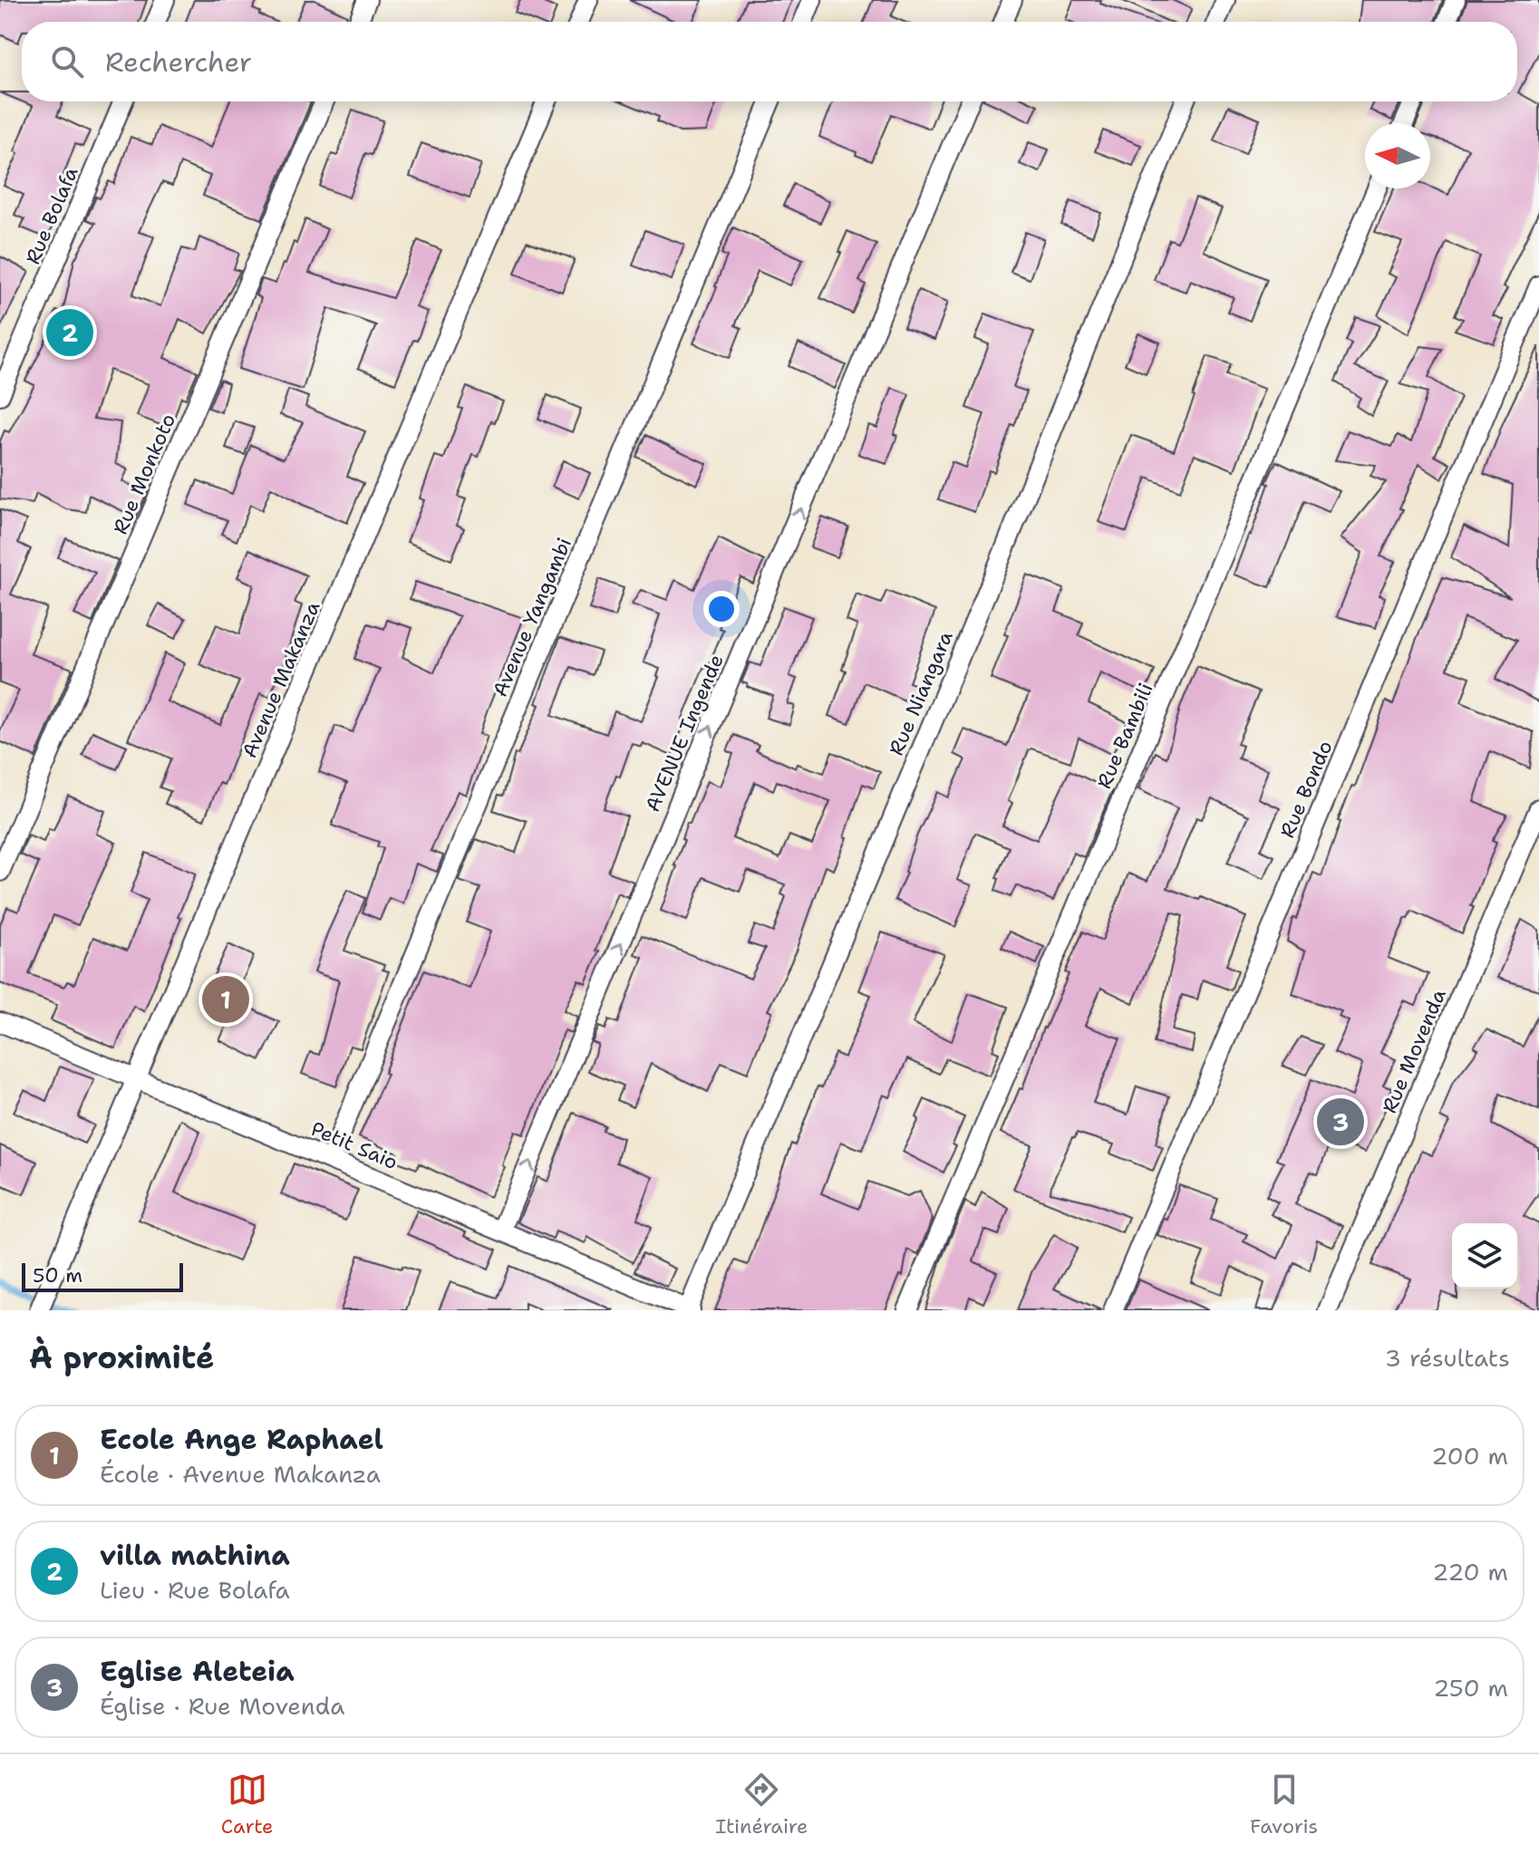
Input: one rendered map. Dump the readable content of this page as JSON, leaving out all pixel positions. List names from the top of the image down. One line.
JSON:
{"streets":{"street":["Rue Bolafa","Rue Monkoto","Avenue Yangambi","Avenue Makanza","Rue Niangara","AVENUE Ingende","Rue Bambili","Rue Bondo","Rue Movenda","Petit Saio"]},"crossings":[["Avenue Yangambi","Petit Saio"],["Avenue Makanza","Petit Saio"],["Rue Niangara","Petit Saio"],["AVENUE Ingende","Petit Saio"]],"one_way":["AVENUE Ingende"],"scale_bar":"50 m","north":"left","page":{"search":"Rechercher","pins":["2","1","3"],"scale":"50 m","heading":["À proximité","3 résultats"],"list":[{"mark":"1","name":"Ecole Ange Raphael","note":"École · Avenue Makanza","value":"200 m"},{"mark":"2","name":"villa mathina","note":"Lieu · Rue Bolafa","value":"220 m"},{"mark":"3","name":"Eglise Aleteia","note":"Église · Rue Movenda","value":"250 m"}],"nav":["Carte","Itinéraire","Favoris"]}}
